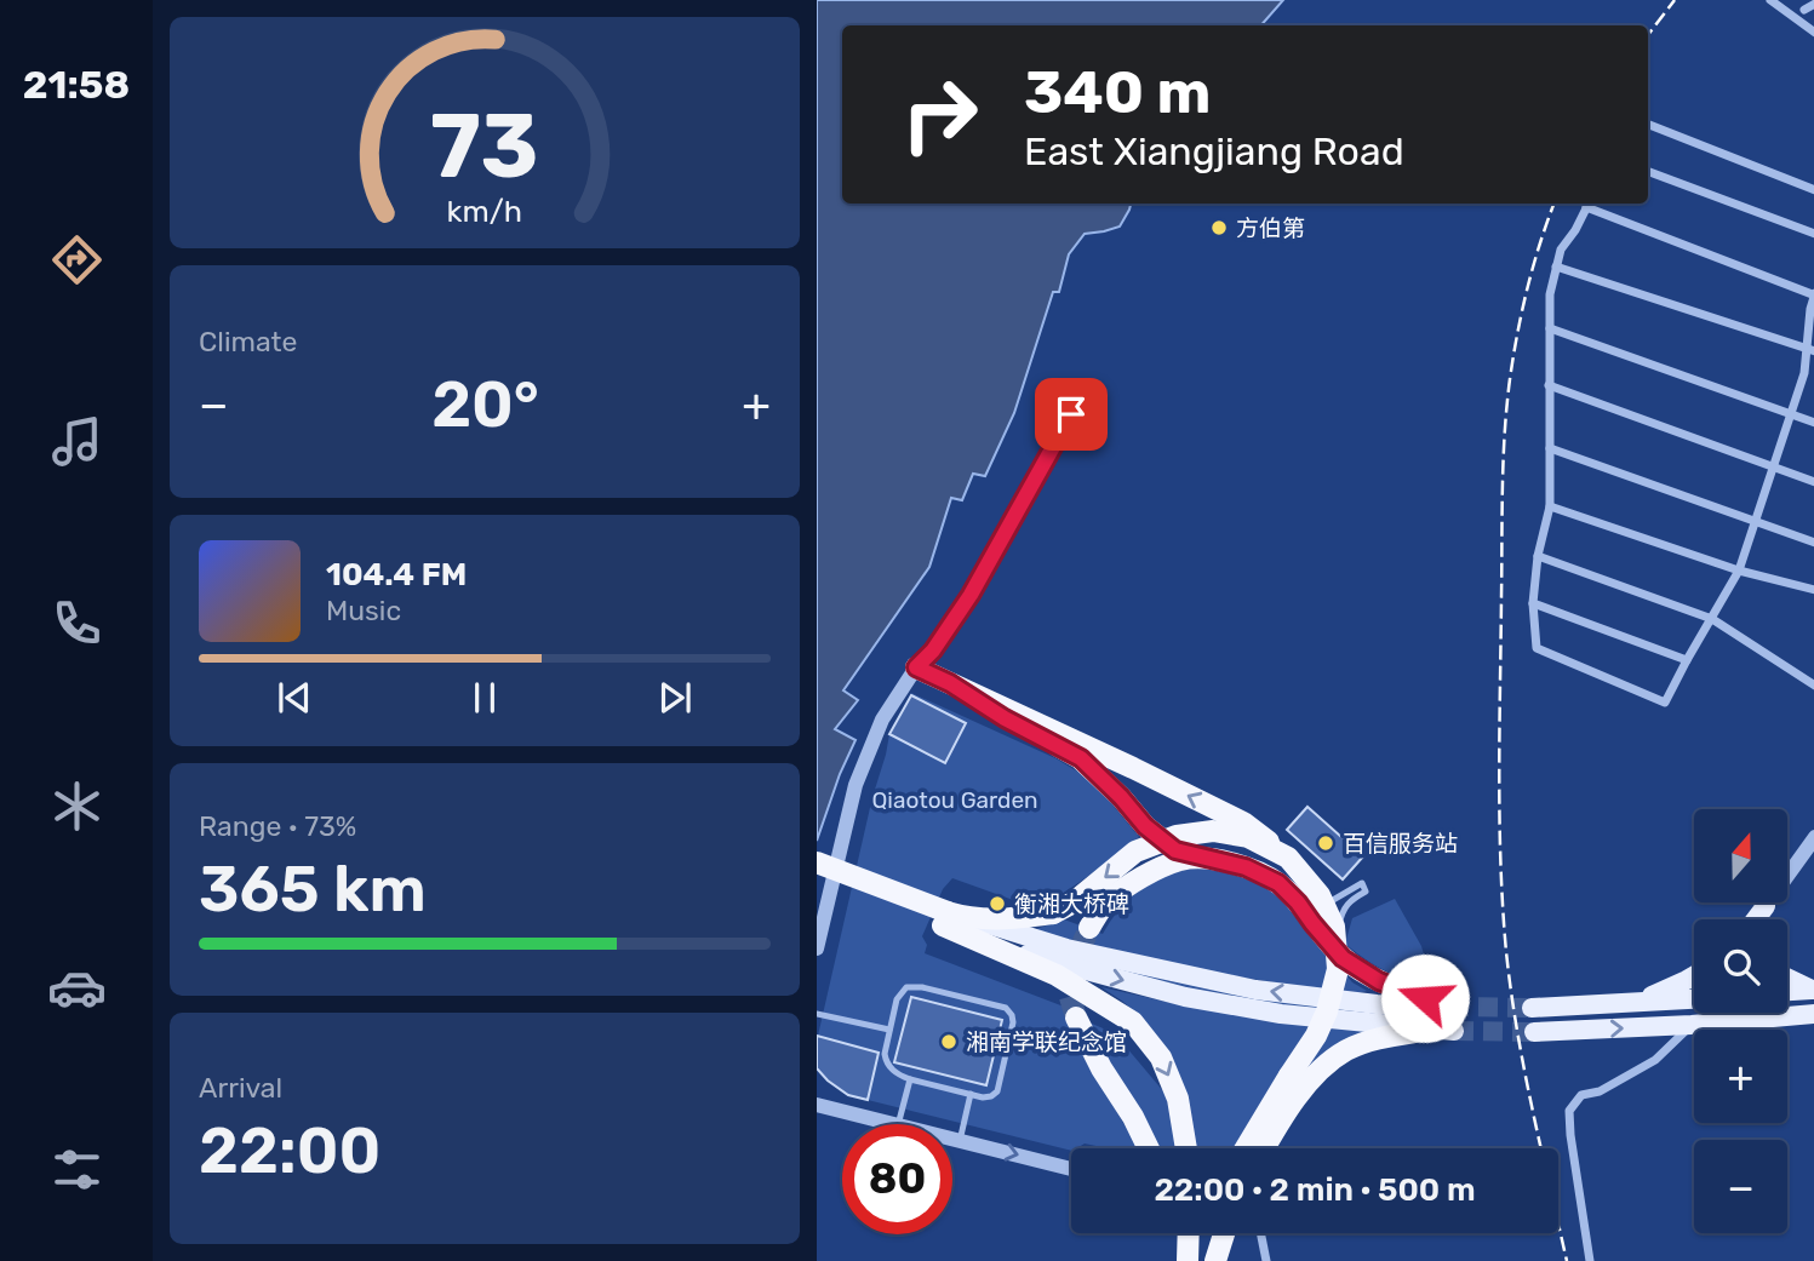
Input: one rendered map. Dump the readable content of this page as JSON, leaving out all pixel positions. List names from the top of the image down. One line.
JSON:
{"parks":["Qiaotou Garden"],"places":["方伯第","百信服务站","衡湘大桥碑","湘南学联纪念馆"],"north":"top","page":{"tabs":"21:58","turn":["340 m","East Xiangjiang Road"],"tile":["Climate",["Range · 73%","365 km"],["Arrival","22:00"]],"heat":["−","20°","+"],"song":["104.4 FM","Music"],"map_buttons":["+","−"],"limit":"80","trip":"22:00 · 2 min · 500 m","gauge":["73","km/h"]}}
